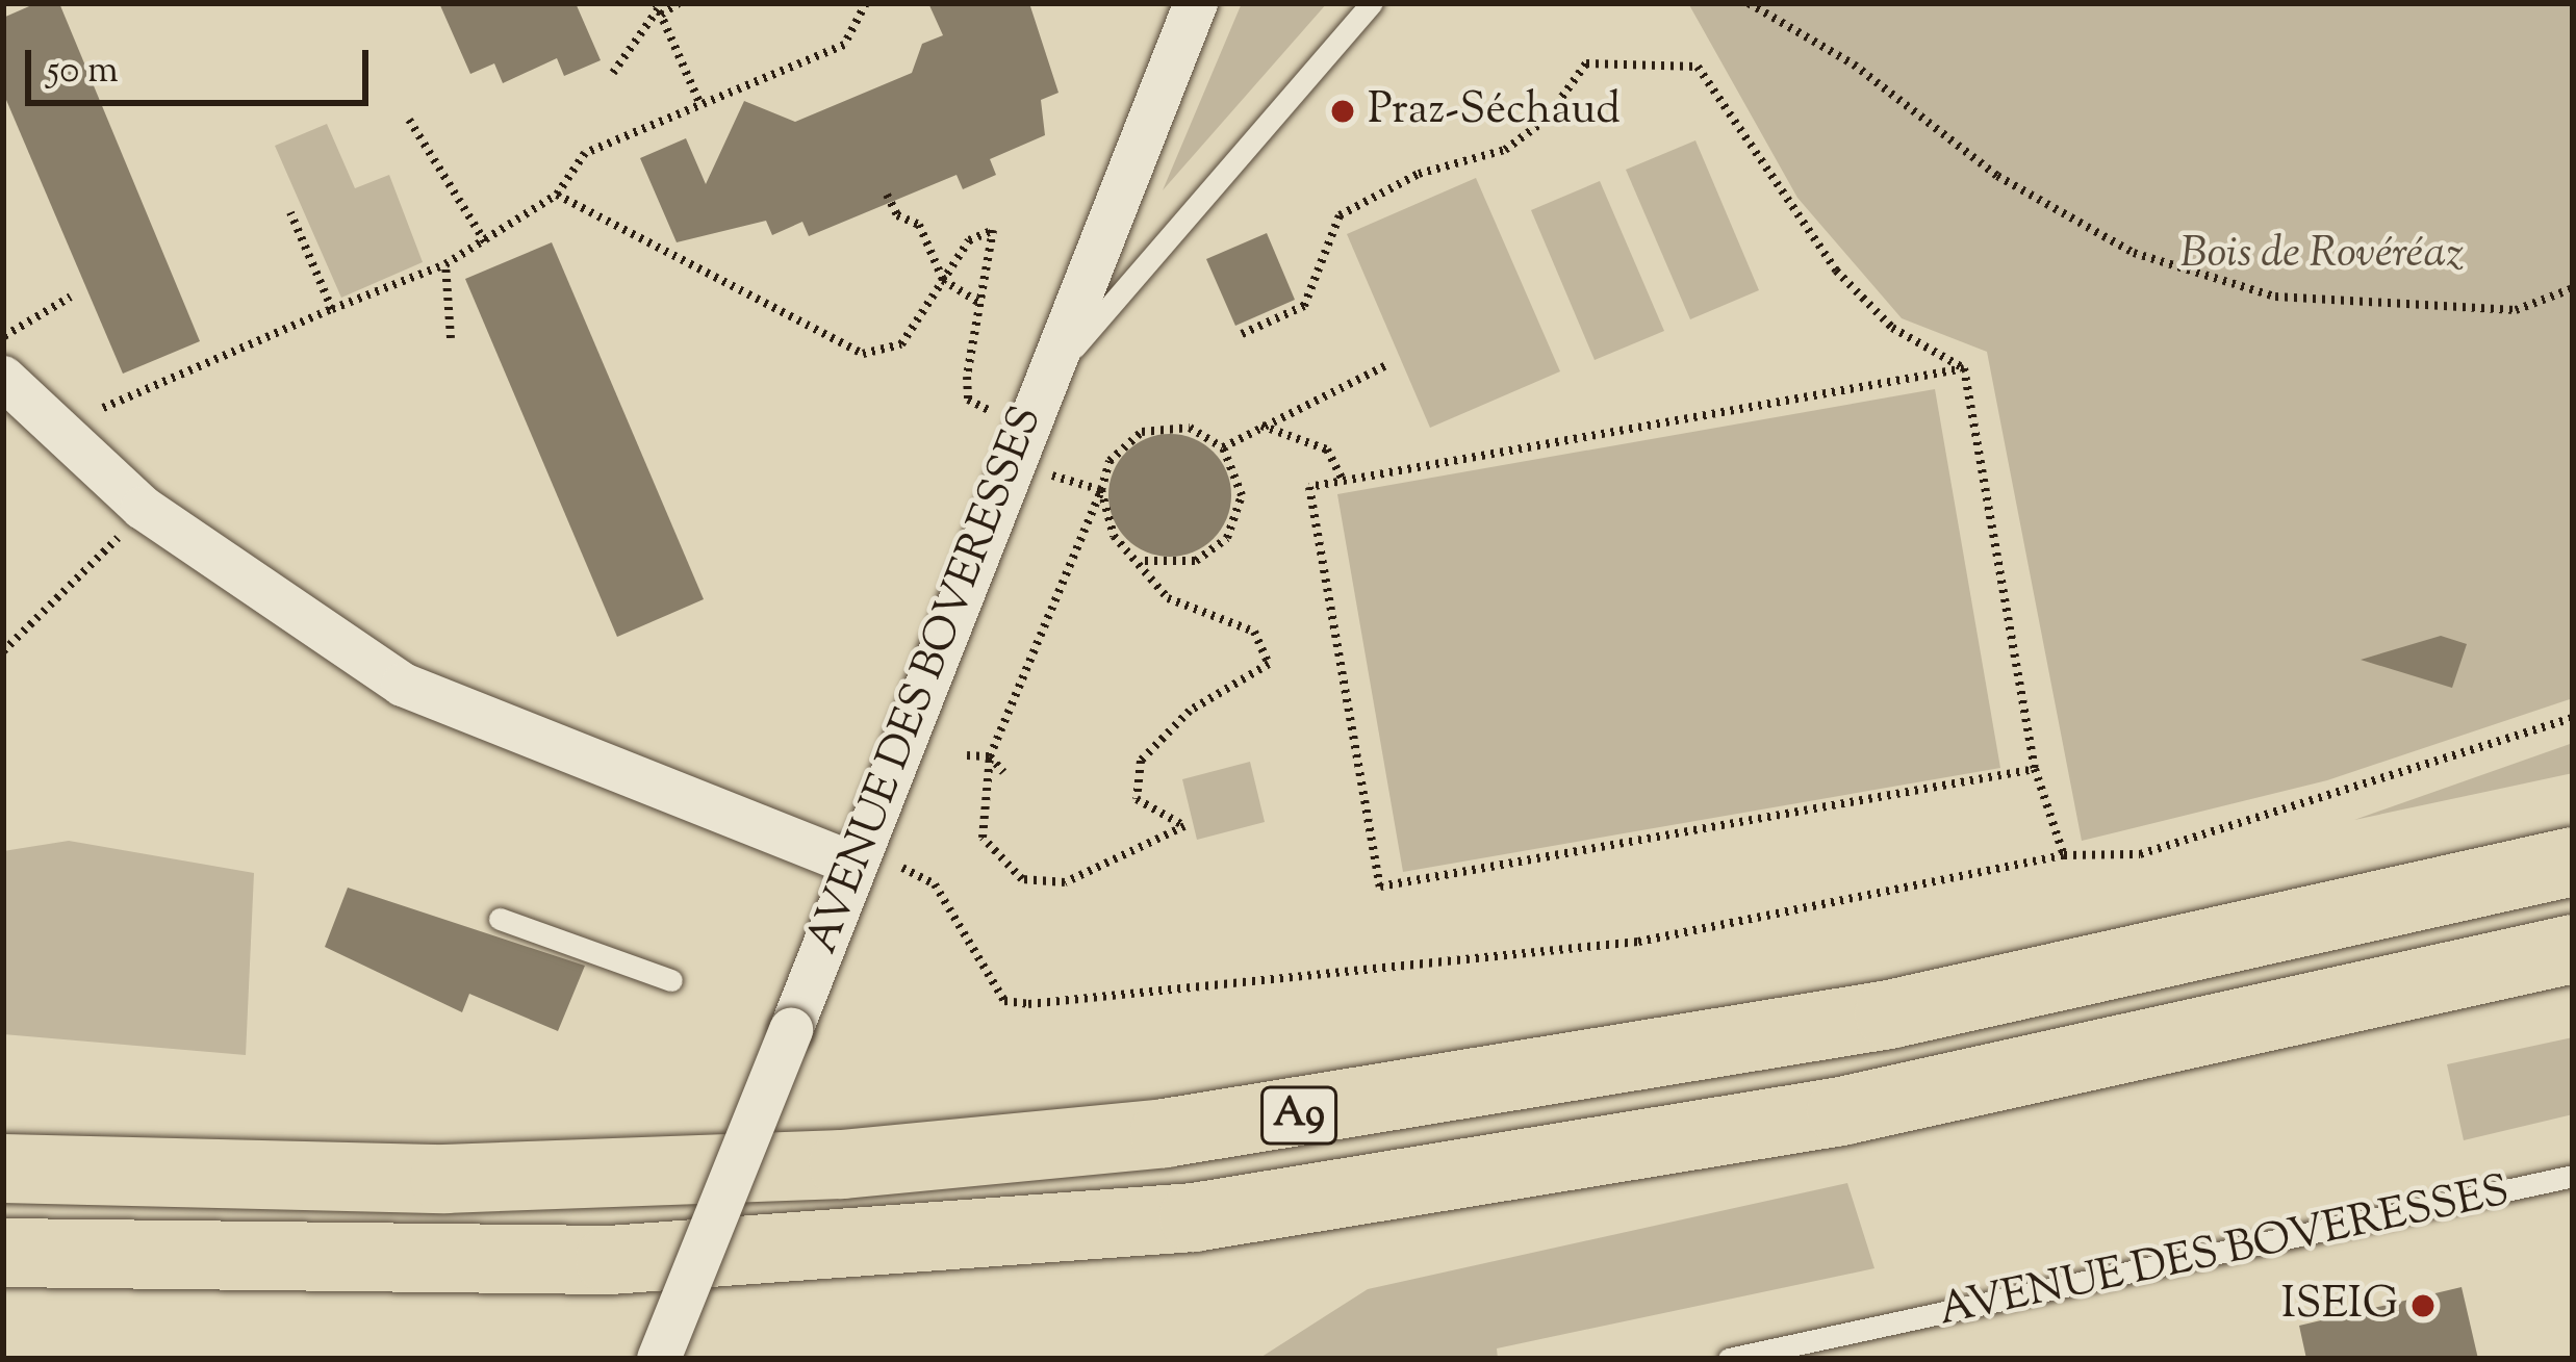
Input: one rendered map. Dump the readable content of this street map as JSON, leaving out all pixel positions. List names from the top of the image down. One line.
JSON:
{"streets":{"highway":["A9"],"street":["AVENUE DES BOVERESSES"]},"parks":["Bois de Rovéréaz"],"places":["Praz-Séchaud","ISEIG"],"scale_bar":"50 m"}
